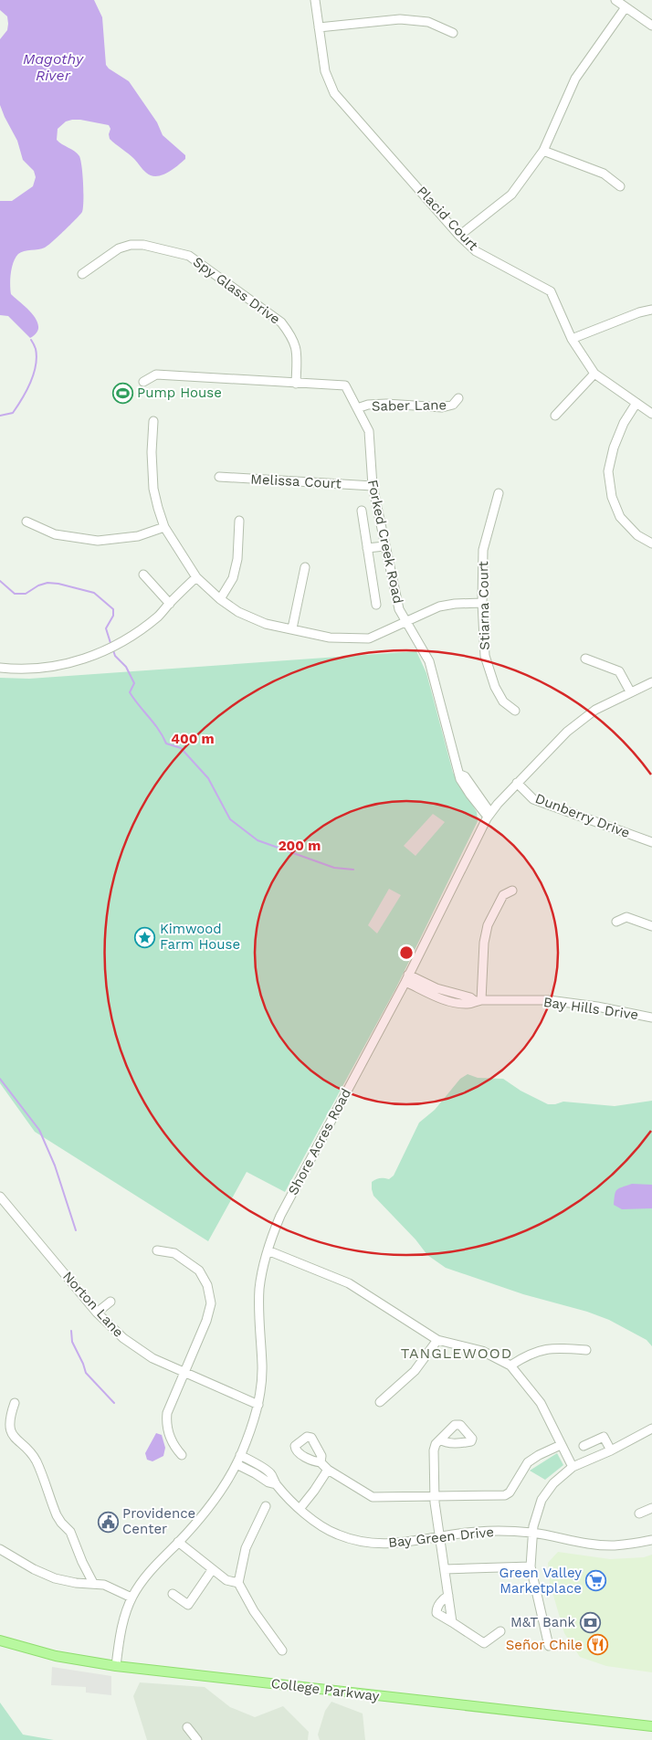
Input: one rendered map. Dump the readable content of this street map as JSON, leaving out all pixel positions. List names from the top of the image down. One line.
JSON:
{"streets":{"main road":["College Parkway"],"street":["Placid Court","Spy Glass Drive","Saber Lane","Melissa Court","Forked Creek Road","Stiarna Court","Dunberry Drive","Bay Hills Drive","Shore Acres Road","Norton Lane","Bay Green Drive"]},"crossings":[["Spy Glass Drive","Forked Creek Road"],["Saber Lane","Forked Creek Road"],["Melissa Court","Forked Creek Road"],["Forked Creek Road","Shore Acres Road"],["Dunberry Drive","Shore Acres Road"],["Bay Hills Drive","Shore Acres Road"],["Shore Acres Road","Norton Lane"],["Shore Acres Road","Bay Green Drive"],["Shore Acres Road","College Parkway"]],"districts":["TANGLEWOOD"],"water":["Magothy River"],"places":{"sports":["Pump House"],"place":["Kimwood Farm House"],"public building":["Providence Center"],"supermarket":["Green Valley Marketplace"],"bank":["M&T Bank"],"restaurant":["Señor Chile"]},"rings":["400 m","200 m"]}
